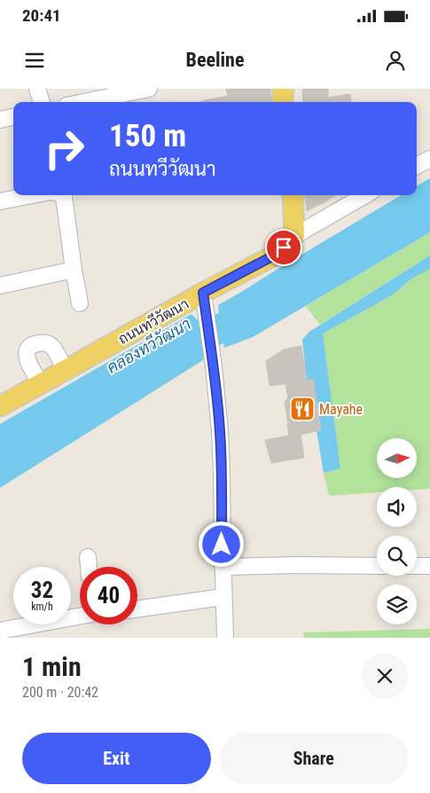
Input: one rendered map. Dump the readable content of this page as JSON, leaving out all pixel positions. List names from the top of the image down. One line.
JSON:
{"streets":{"main road":["ถนนทวีวัฒนา"]},"water":["คลองทวีวัฒนา"],"places":{"restaurant":["Mayahe"]},"north":"right","page":{"status":"20:41","header":"Beeline","turn":["150 m","ถนนทวีวัฒนา"],"speed":"32 km/h","limit":"40","heading":["1 min","200 m · 20:42"],"buttons":["Exit","Share"]}}
